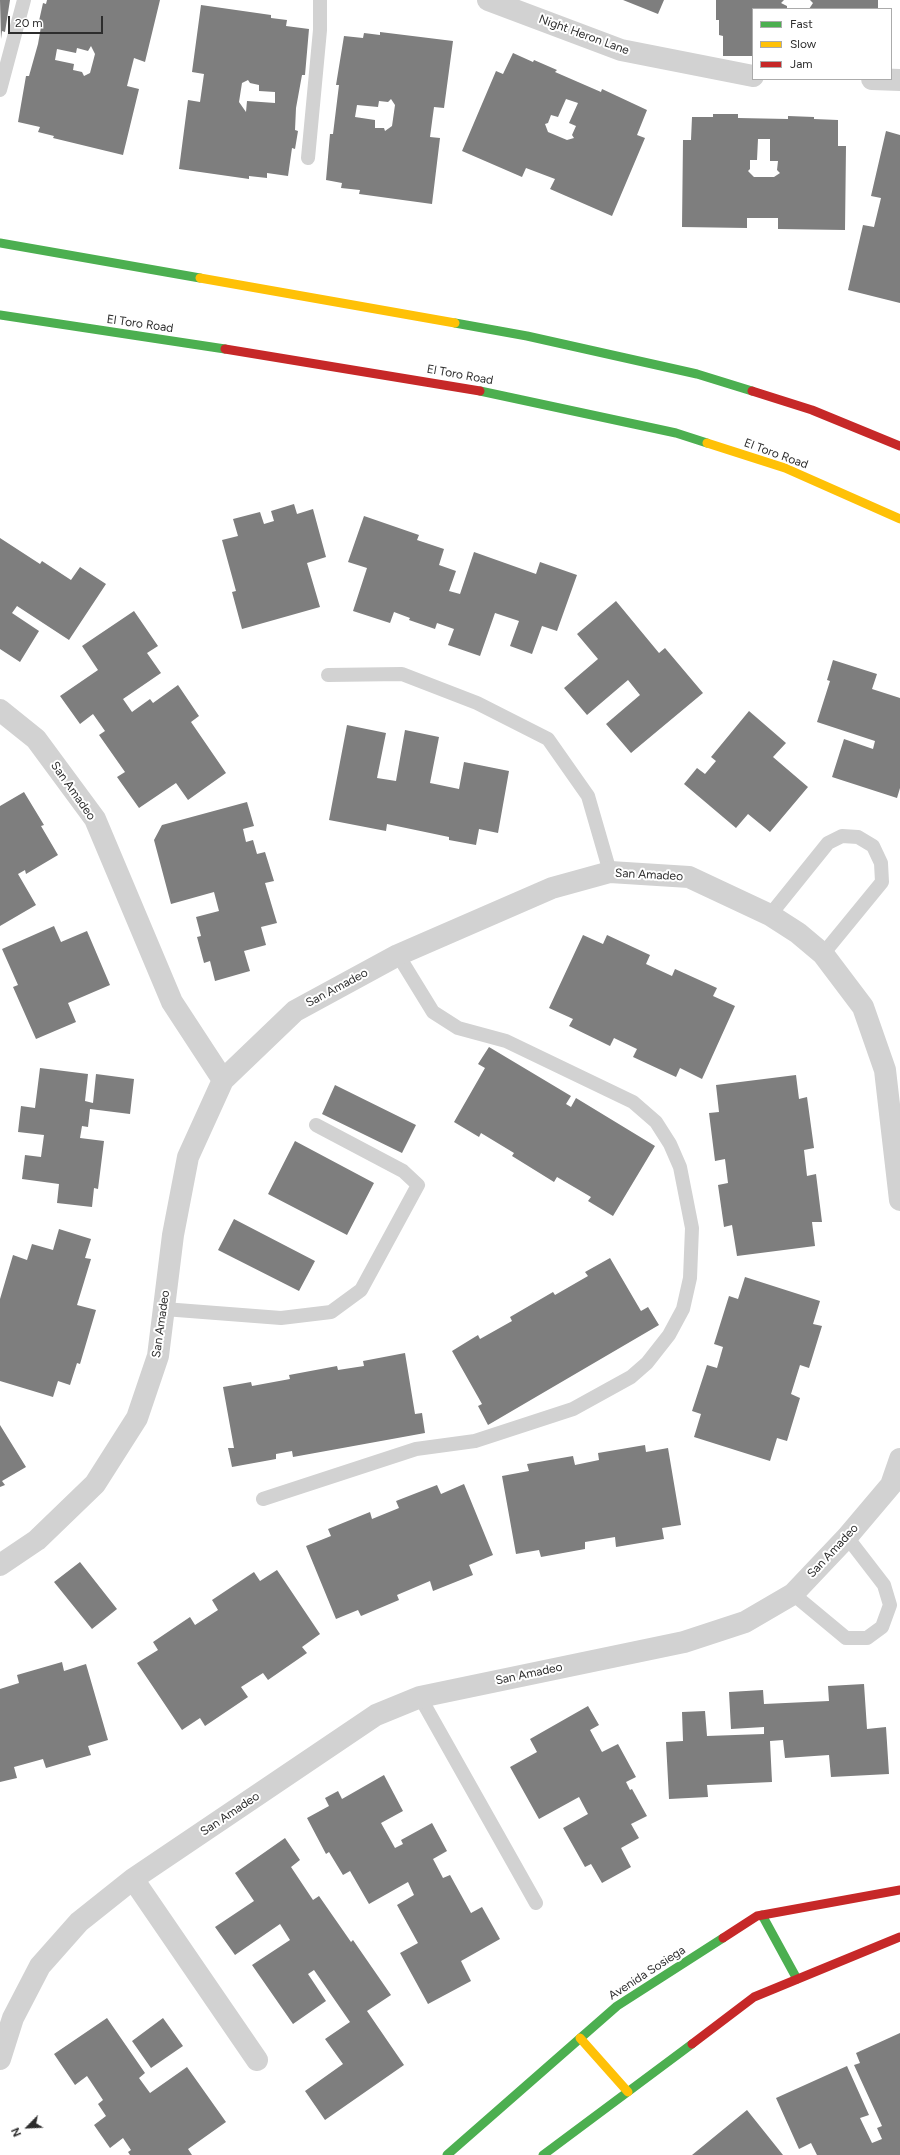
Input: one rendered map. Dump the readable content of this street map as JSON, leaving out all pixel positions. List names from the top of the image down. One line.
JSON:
{"streets":{"main road":["El Toro Road","Avenida Sosiega"],"street":["Night Heron Lane","San Amadeo"]},"legend":["Fast","Slow","Jam"],"scale_bar":"20 m","north":"bottom left"}
